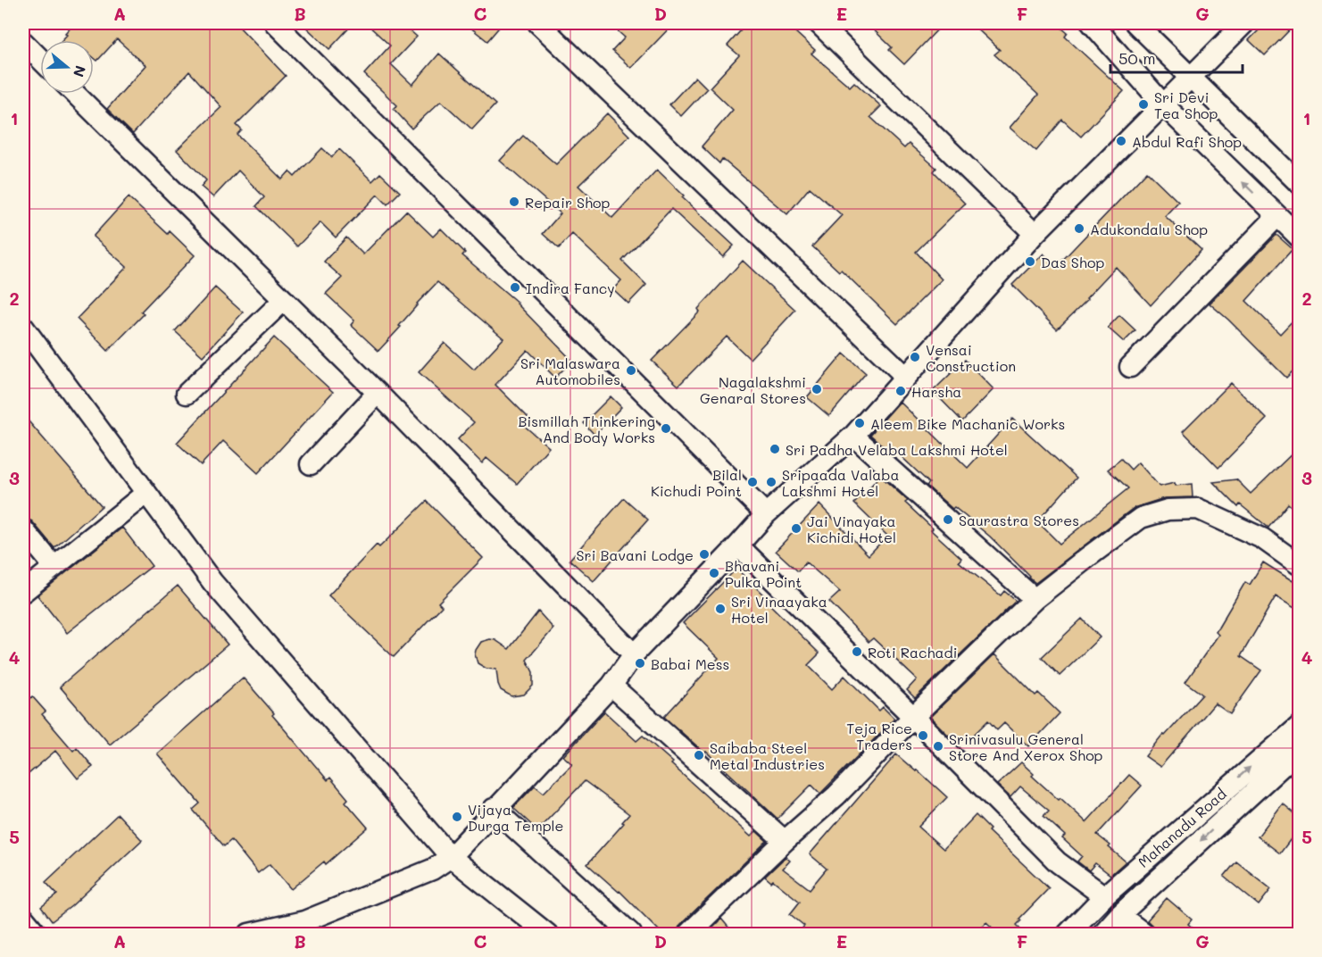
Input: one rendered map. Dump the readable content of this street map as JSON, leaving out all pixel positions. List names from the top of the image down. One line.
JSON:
{"streets":{"street":["Mahanadu Road"]},"places":["Sri Devi Tea Shop","Abdul Rafi Shop","Repair Shop","Adukondalu Shop","Das Shop","Indira Fancy","Vensai Construction","Sri Malaswara Automobiles","Nagalakshmi Genaral Stores","Harsha","Aleem Bike Machanic Works","Bismillah Thinkering And Body Works","Sri Padha Velaba Lakshmi Hotel","Bilal Kichudi Point","Sripaada Valaba Lakshmi Hotel","Saurastra Stores","Jai Vinayaka Kichidi Hotel","Sri Bavani Lodge","Bhavani Pulka Point","Sri Vinaayaka Hotel","Roti Rachadi","Babai Mess","Teja Rice Traders","Srinivasulu General Store And Xerox Shop","Saibaba Steel Metal Industries","Vijaya Durga Temple"],"scale_bar":"50 m","north":"right","grid":{"columns":["A","B","C","D","E","F","G"],"rows":["1","2","3","4","5"]}}
